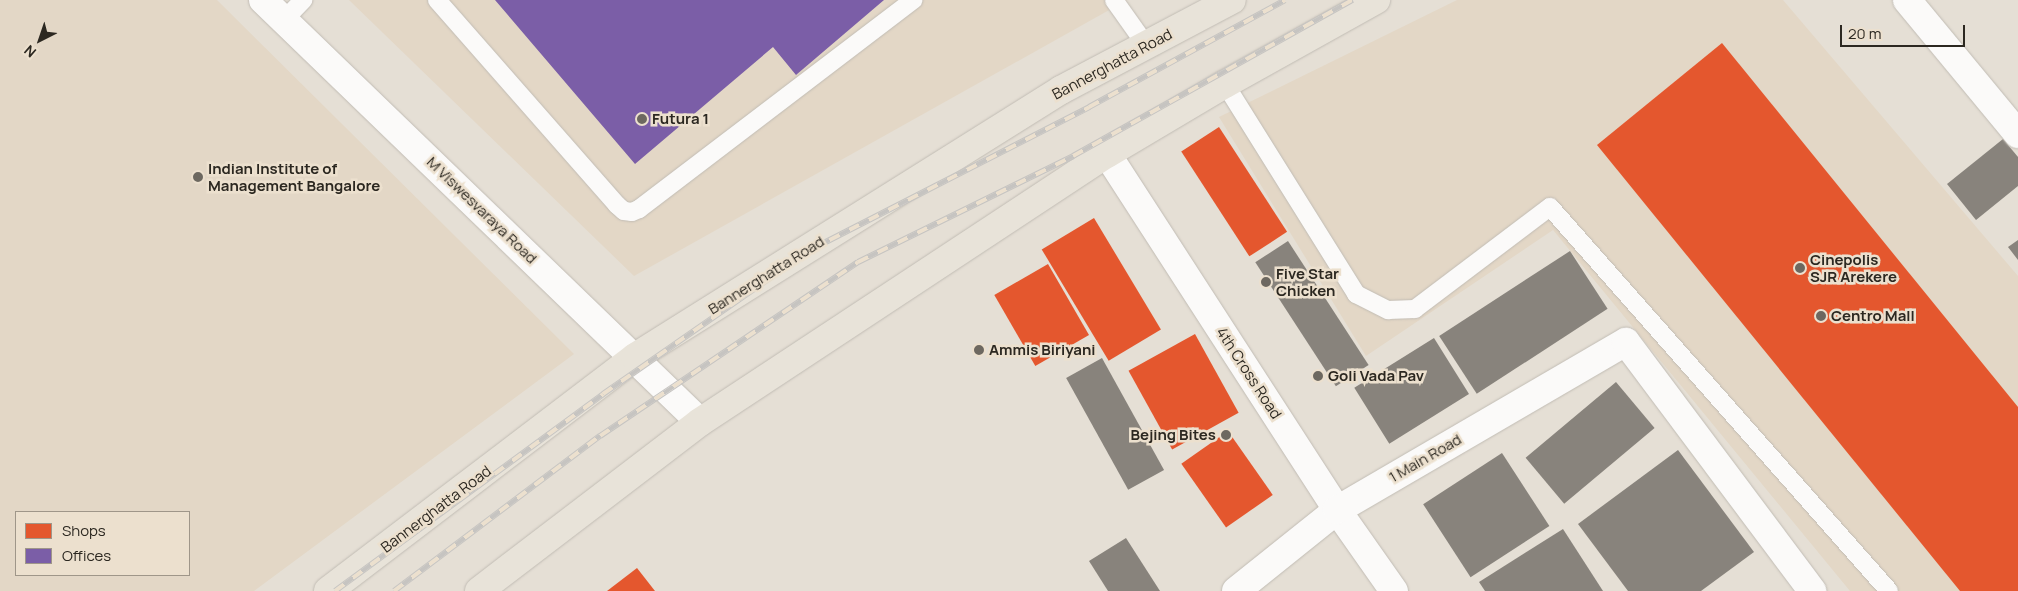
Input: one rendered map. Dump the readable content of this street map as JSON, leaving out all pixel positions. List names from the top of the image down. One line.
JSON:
{"streets":{"main road":["Bannerghatta Road"],"street":["M Viswesvaraya Road","4th Cross Road","1 Main Road"]},"crossings":[["Bannerghatta Road","M Viswesvaraya Road"],["4th Cross Road","1 Main Road"]],"places":["Futura 1","Indian Institute of Management Bangalore","Cinepolis SJR Arekere","Five Star Chicken","Centro Mall","Ammis Biriyani","Goli Vada Pav","Bejing Bites"],"legend":["Shops","Offices"],"scale_bar":"20 m","north":"bottom left"}
